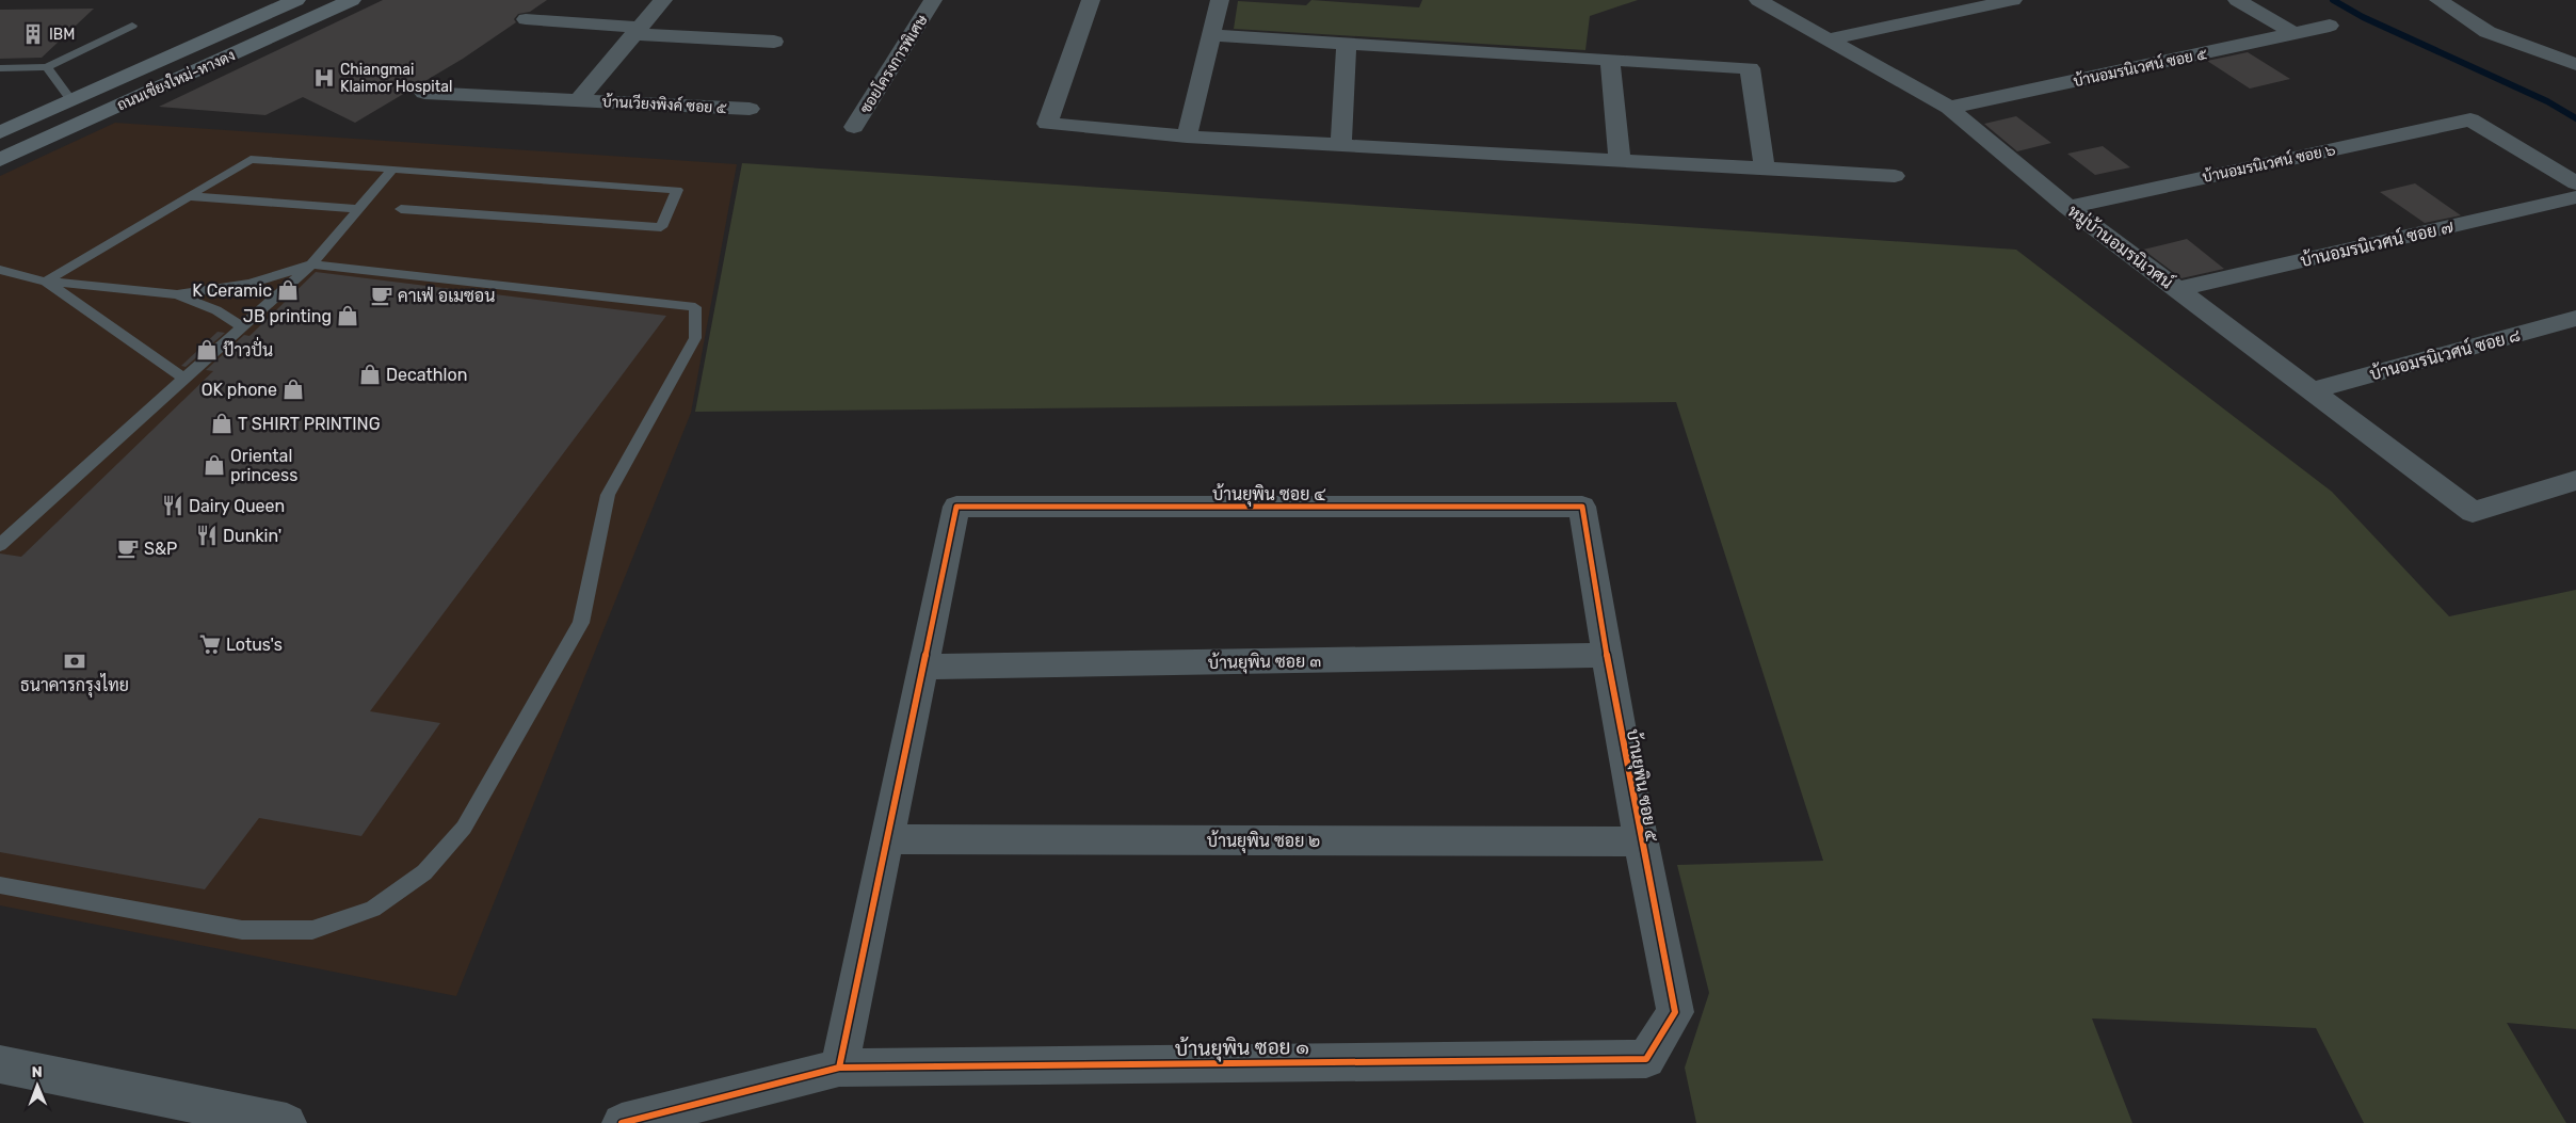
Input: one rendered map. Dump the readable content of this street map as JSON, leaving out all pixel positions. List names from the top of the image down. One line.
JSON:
{"streets":{"main road":["ถนนเชียงใหม่-หางดง"],"street":["ซอยโครงการพิเศษ","บ้านอมรนิเวศน์ ซอย ๕","บ้านเวียงพิงค์ ซอย ๕","บ้านอมรนิเวศน์ ซอย ๖","บ้านอมรนิเวศน์ ซอย ๗","หมู่บ้านอมรนิเวศน์","บ้านอมรนิเวศน์ ซอย ๘","บ้านยุพิน ซอย ๔","บ้านยุพิน ซอย ๓","บ้านยุพิน ซอย ๕","บ้านยุพิน ซอย ๒","บ้านยุพิน ซอย ๑"]},"crossings":[["บ้านอมรนิเวศน์ ซอย ๕","หมู่บ้านอมรนิเวศน์"],["บ้านอมรนิเวศน์ ซอย ๖","หมู่บ้านอมรนิเวศน์"],["บ้านอมรนิเวศน์ ซอย ๗","หมู่บ้านอมรนิเวศน์"],["หมู่บ้านอมรนิเวศน์","บ้านอมรนิเวศน์ ซอย ๘"],["บ้านยุพิน ซอย ๔","บ้านยุพิน ซอย ๓"],["บ้านยุพิน ซอย ๔","บ้านยุพิน ซอย ๕"],["บ้านยุพิน ซอย ๓","บ้านยุพิน ซอย ๕"],["บ้านยุพิน ซอย ๕","บ้านยุพิน ซอย ๒"],["บ้านยุพิน ซอย ๕","บ้านยุพิน ซอย ๑"]],"places":{"building":["IBM"],"hospital":["Chiangmai Klaimor Hospital"],"shop":["K Ceramic","JB printing","ป๊าวปั่น","Decathlon","OK phone","T SHIRT PRINTING","Oriental princess"],"cafe":["คาเฟ่ อเมซอน","S&P"],"restaurant":["Dairy Queen","Dunkin'"],"supermarket":["Lotus's"],"bank":["ธนาคารกรุงไทย"]},"north":"top"}
